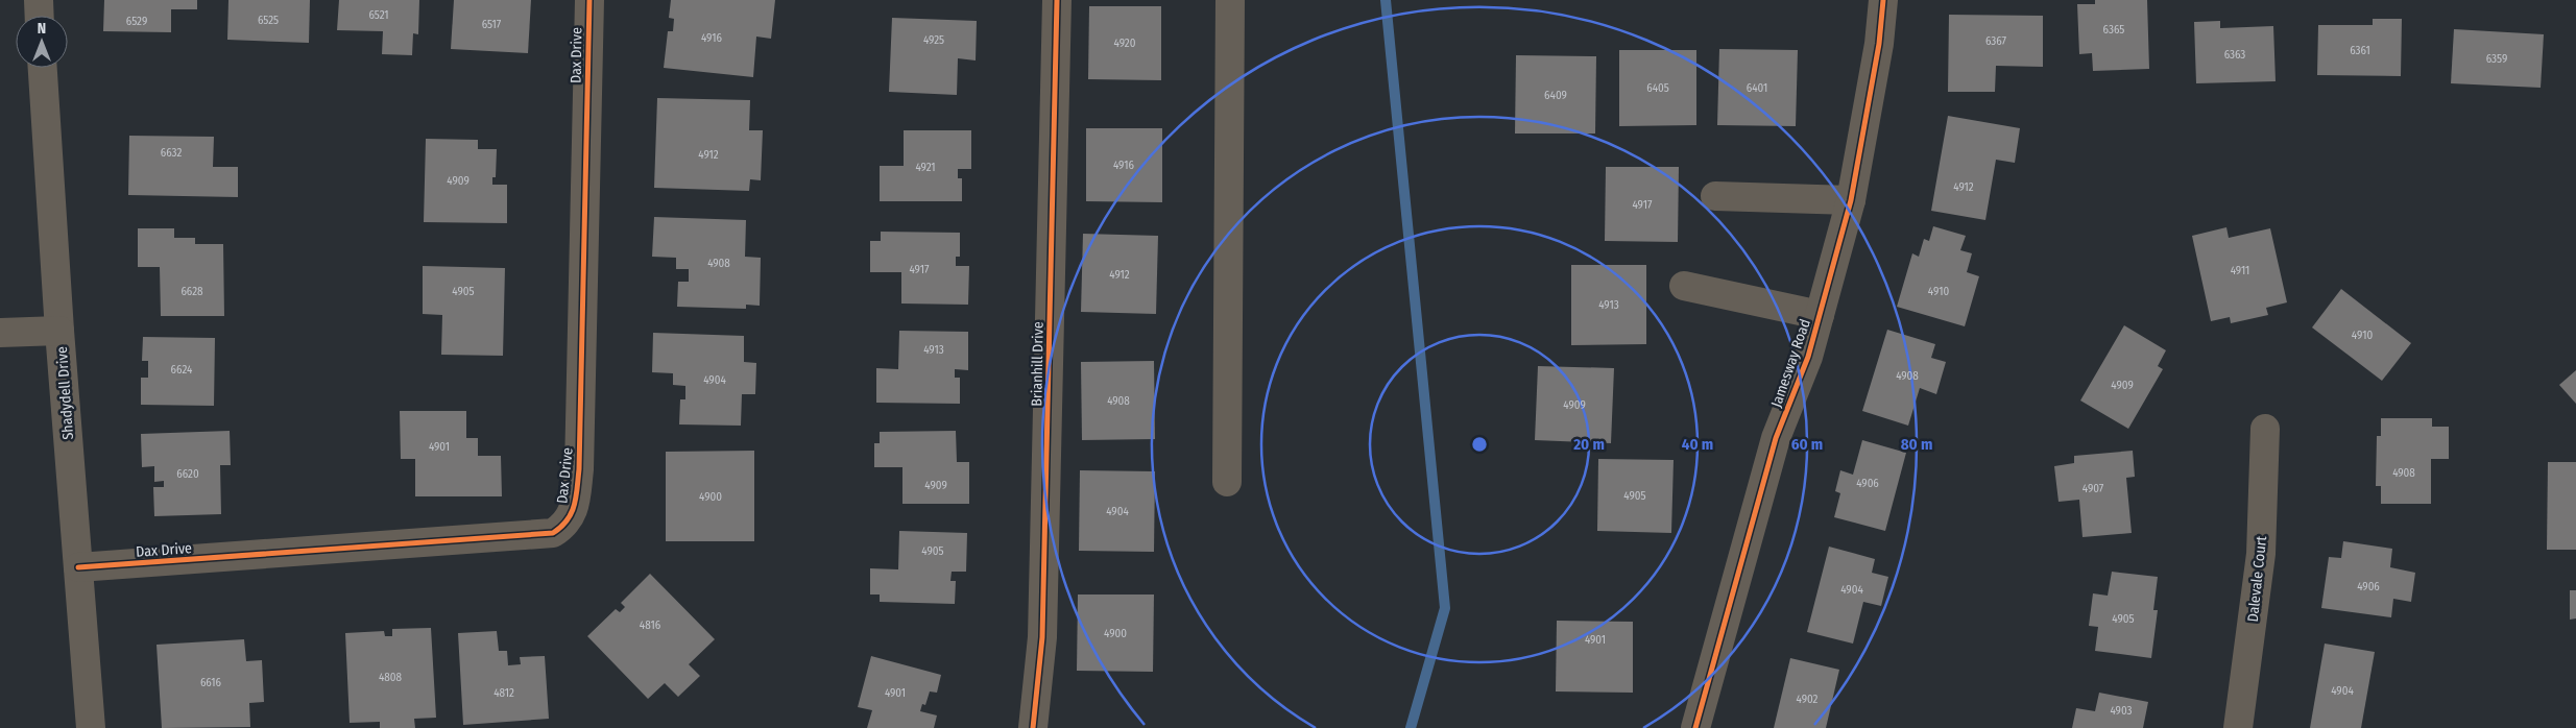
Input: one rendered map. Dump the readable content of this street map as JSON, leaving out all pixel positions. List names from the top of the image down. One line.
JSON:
{"streets":{"street":["Dax Drive","Jamesway Road","Brianhill Drive","Shadydell Drive","Dalevale Court"]},"crossings":[["Dax Drive","Shadydell Drive"]],"house_numbers":["6521","6525","6529","6517","6365","4916","4925","6367","4920","6361","6363","6359","6405","6401","6409","6632","4912","4916","4921","4909","4912","4917","4908","4917","4911","4912","6628","4905","4910","4913","4910","4913","6624","4908","4904","4909","4908","4909","4901","4908","6620","4906","4909","4907","4905","4900","4904","4905","4906","4904","4905","4816","4900","4901","4808","6616","4904","4812","4901","4902","4903"],"north":"top","rings":["20 m","40 m","60 m","80 m"]}
